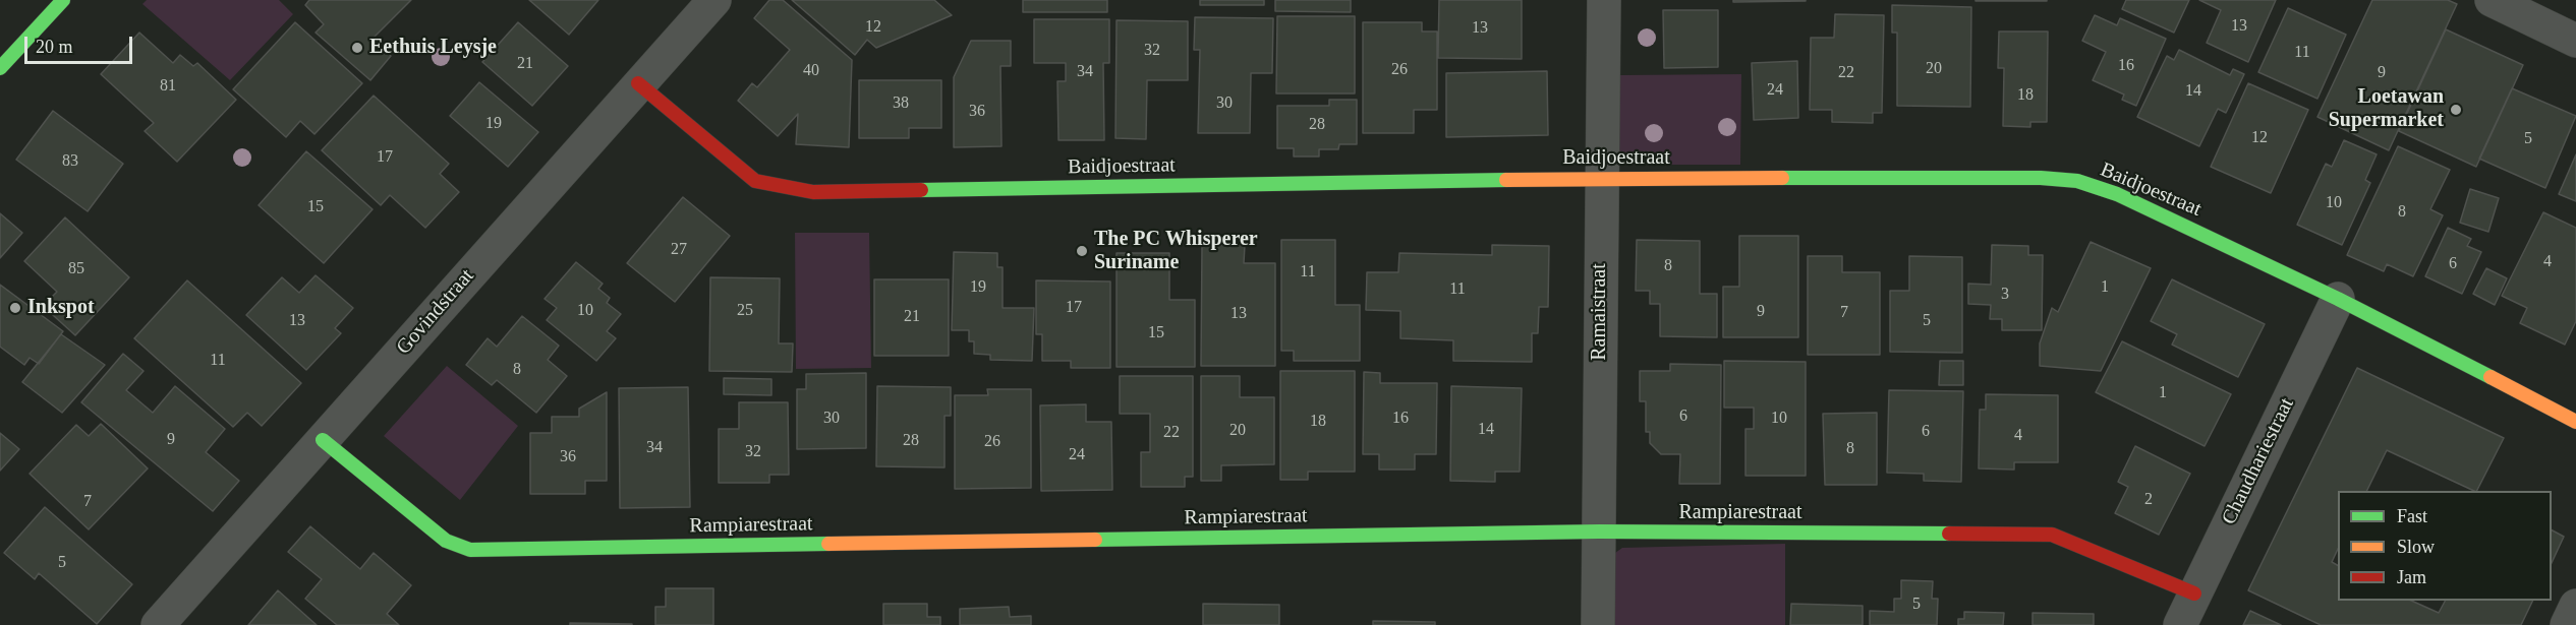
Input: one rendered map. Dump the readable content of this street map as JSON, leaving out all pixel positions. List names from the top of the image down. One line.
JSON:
{"streets":{"street":["Baidjoestraat","Govindstraat","Ramaistraat","Chaudhariestraat","Rampiarestraat"]},"crossings":[["Baidjoestraat","Govindstraat"],["Baidjoestraat","Ramaistraat"],["Baidjoestraat","Chaudhariestraat"],["Govindstraat","Rampiarestraat"],["Ramaistraat","Rampiarestraat"],["Chaudhariestraat","Rampiarestraat"]],"places":["Eethuis Leysje","Loetawan Supermarket","The PC Whisperer Suriname","Inkspot"],"house_numbers":["13","12","13","32","11","21","16","20","26","40","34","22","9","81","24","14","18","38","30","36","19","28","12","5","17","83","10","15","8","27","4","6","8","85","11","19","1","11","3","17","10","25","9","7","13","21","13","5","15","11","8","1","6","30","16","10","18","14","20","6","22","4","9","28","26","34","8","32","24","36","2","7","5","5"],"legend":["Fast","Slow","Jam"],"scale_bar":"20 m"}
